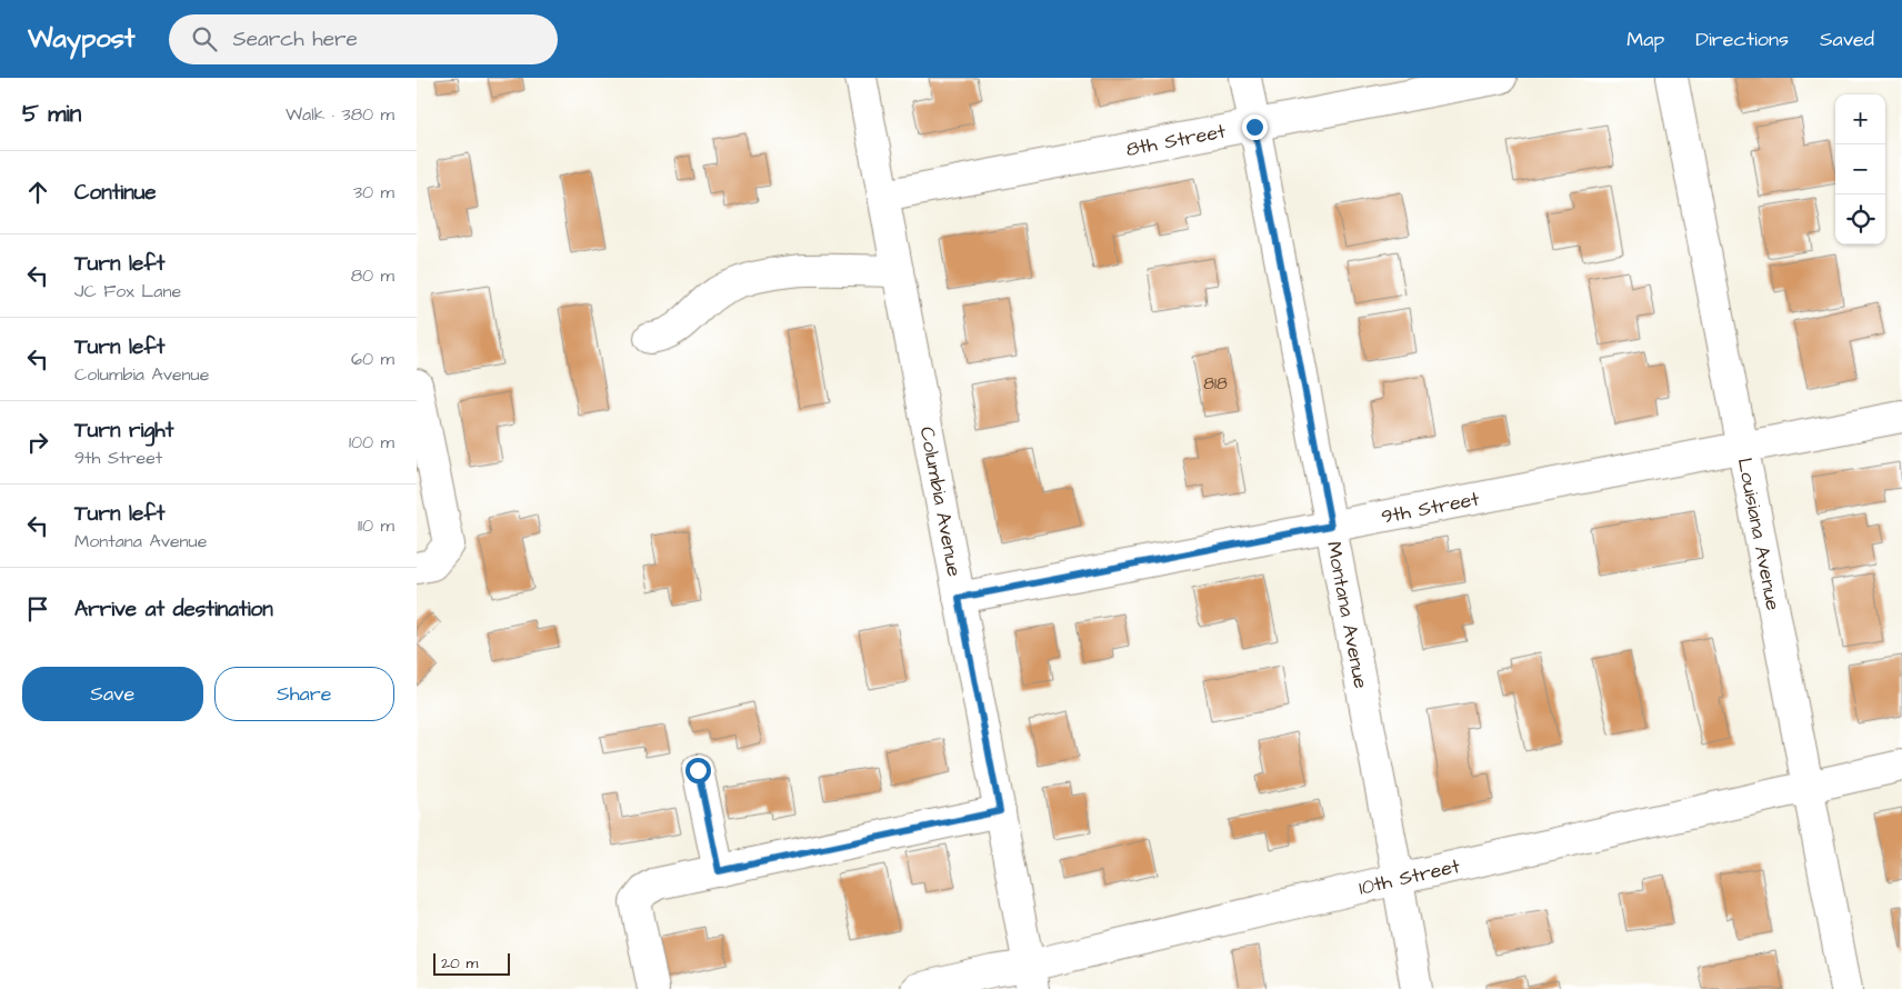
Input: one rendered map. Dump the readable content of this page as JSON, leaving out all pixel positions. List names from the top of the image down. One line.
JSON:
{"streets":{"street":["8th Street","Columbia Avenue","9th Street","Louisiana Avenue","Montana Avenue","10th Street"]},"crossings":[["8th Street","Columbia Avenue"],["8th Street","Montana Avenue"],["Columbia Avenue","9th Street"],["Columbia Avenue","10th Street"],["9th Street","Louisiana Avenue"],["9th Street","Montana Avenue"],["Louisiana Avenue","10th Street"],["Montana Avenue","10th Street"]],"house_numbers":["818"],"scale_bar":"20 m","page":{"header":"Waypost","search":"Search here","nav":["Map","Directions","Saved"],"heading":["5 min","Walk · 380 m"],"map_buttons":["+","−"],"list":[["Continue","30 m"],["Turn left","JC Fox Lane","80 m"],["Turn left","Columbia Avenue","60 m"],["Turn right","9th Street","100 m"],["Turn left","Montana Avenue","110 m"],"Arrive at destination"],"buttons":["Save","Share"],"scale":"20 m"}}
